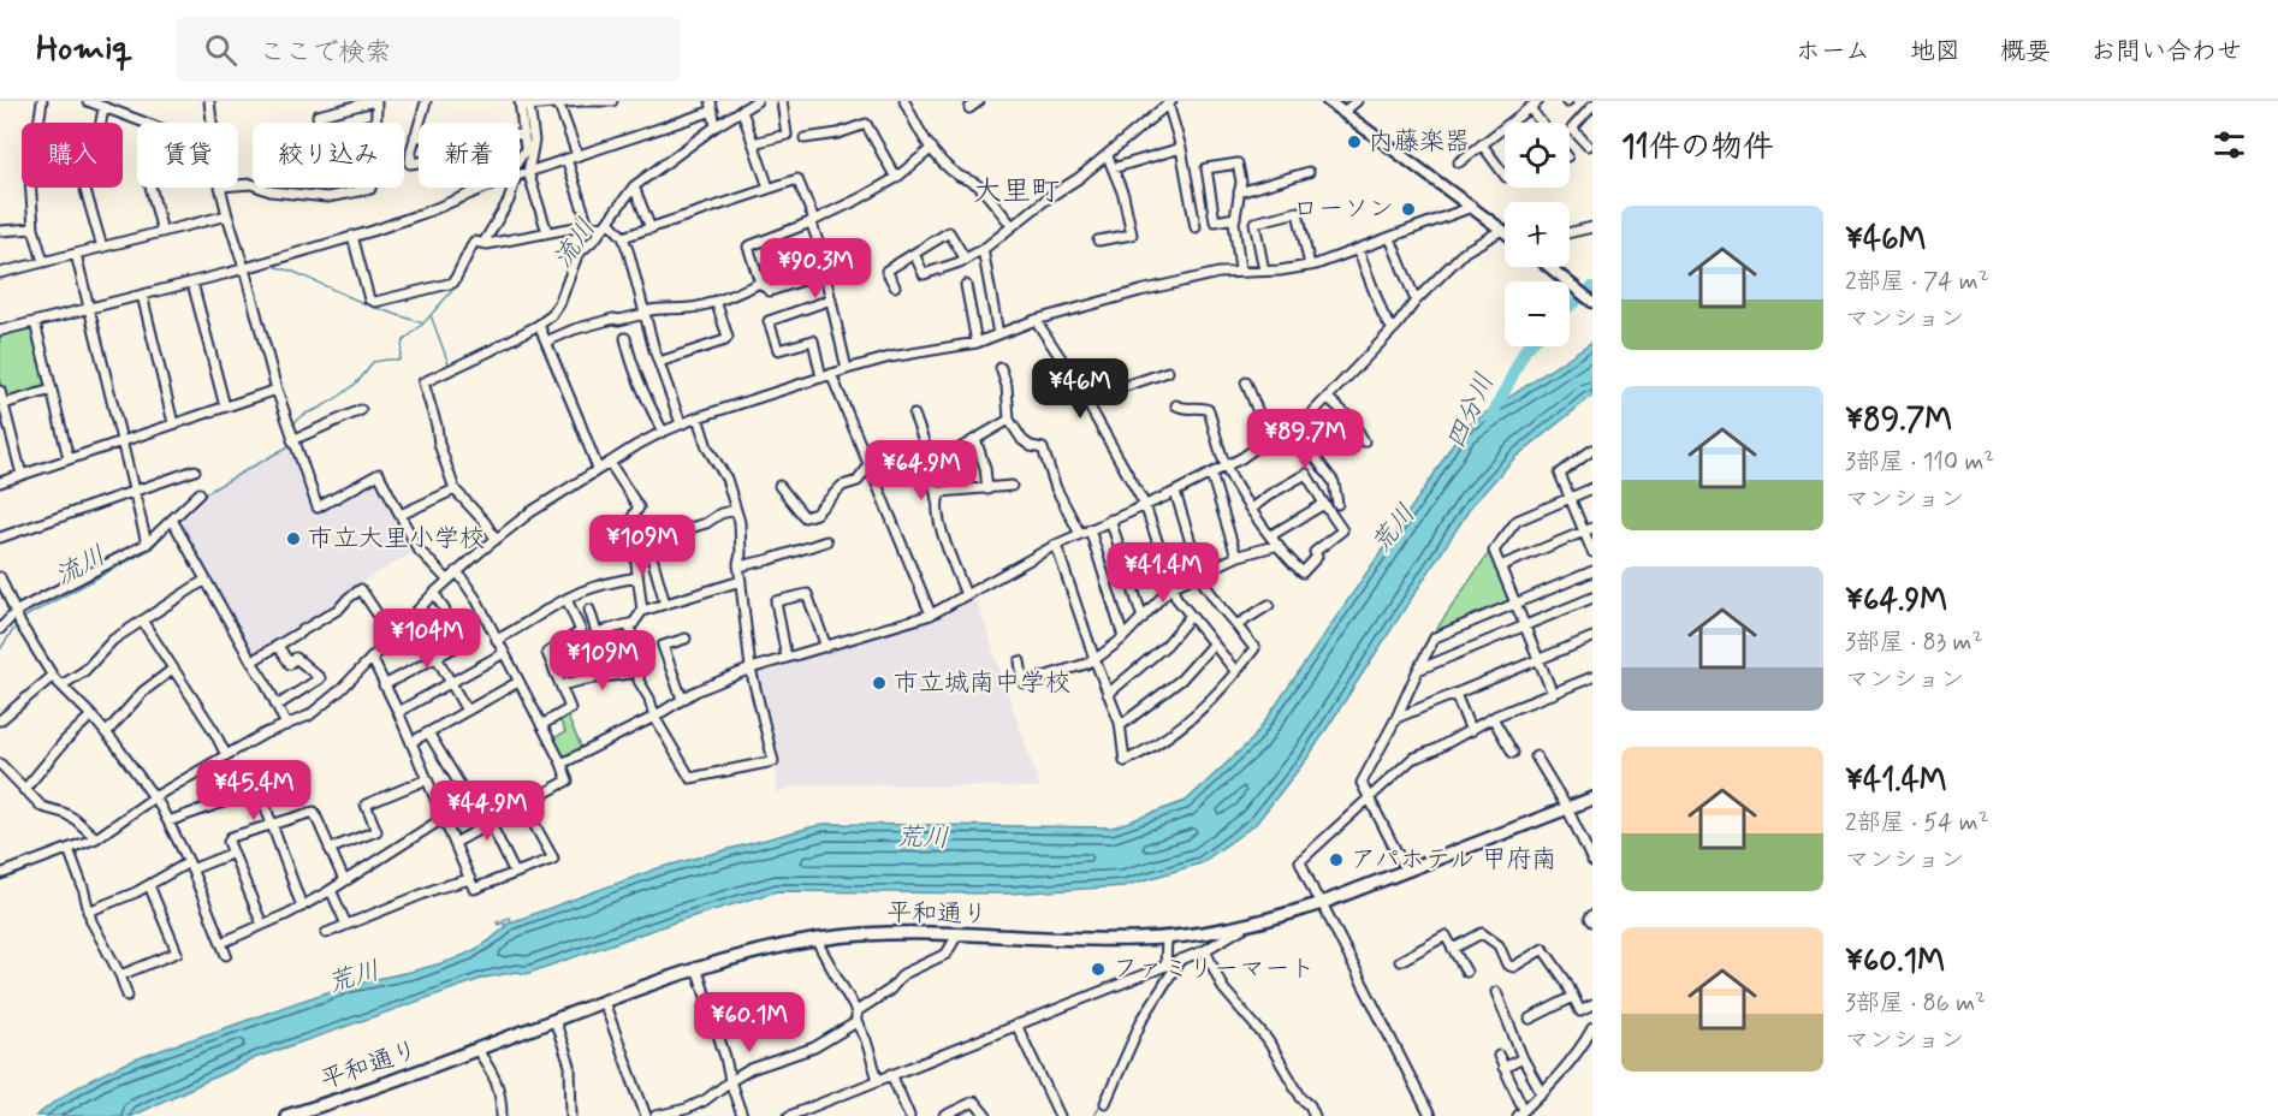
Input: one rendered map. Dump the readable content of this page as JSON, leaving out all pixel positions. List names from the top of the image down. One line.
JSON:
{"streets":{"highway":["平和通り"]},"districts":["大里町"],"water":["流川","四分川","荒川"],"places":["内藤楽器","ローソン","市立大里小学校","市立城南中学校","アパホテル 甲府南","ファミリーマート"],"page":{"header":"Homiq","search":"ここで検索","nav":["ホーム","地図","概要","お問い合わせ"],"heading":"11件の物件","map_buttons":["+","−"],"chip":["購入","賃貸","絞り込み","新着"],"list":[{"name":"¥46M","note":"2部屋 · 74 m² · マンション"},{"name":"¥89.7M","note":"3部屋 · 110 m² · マンション"},{"name":"¥64.9M","note":"3部屋 · 83 m² · マンション"},{"name":"¥41.4M","note":"2部屋 · 54 m² · マンション"},{"name":"¥60.1M","note":"3部屋 · 86 m² · マンション"}],"price":["¥90.3M","¥46M","¥89.7M","¥64.9M","¥109M","¥41.4M","¥104M","¥109M","¥45.4M","¥44.9M","¥60.1M"]}}
